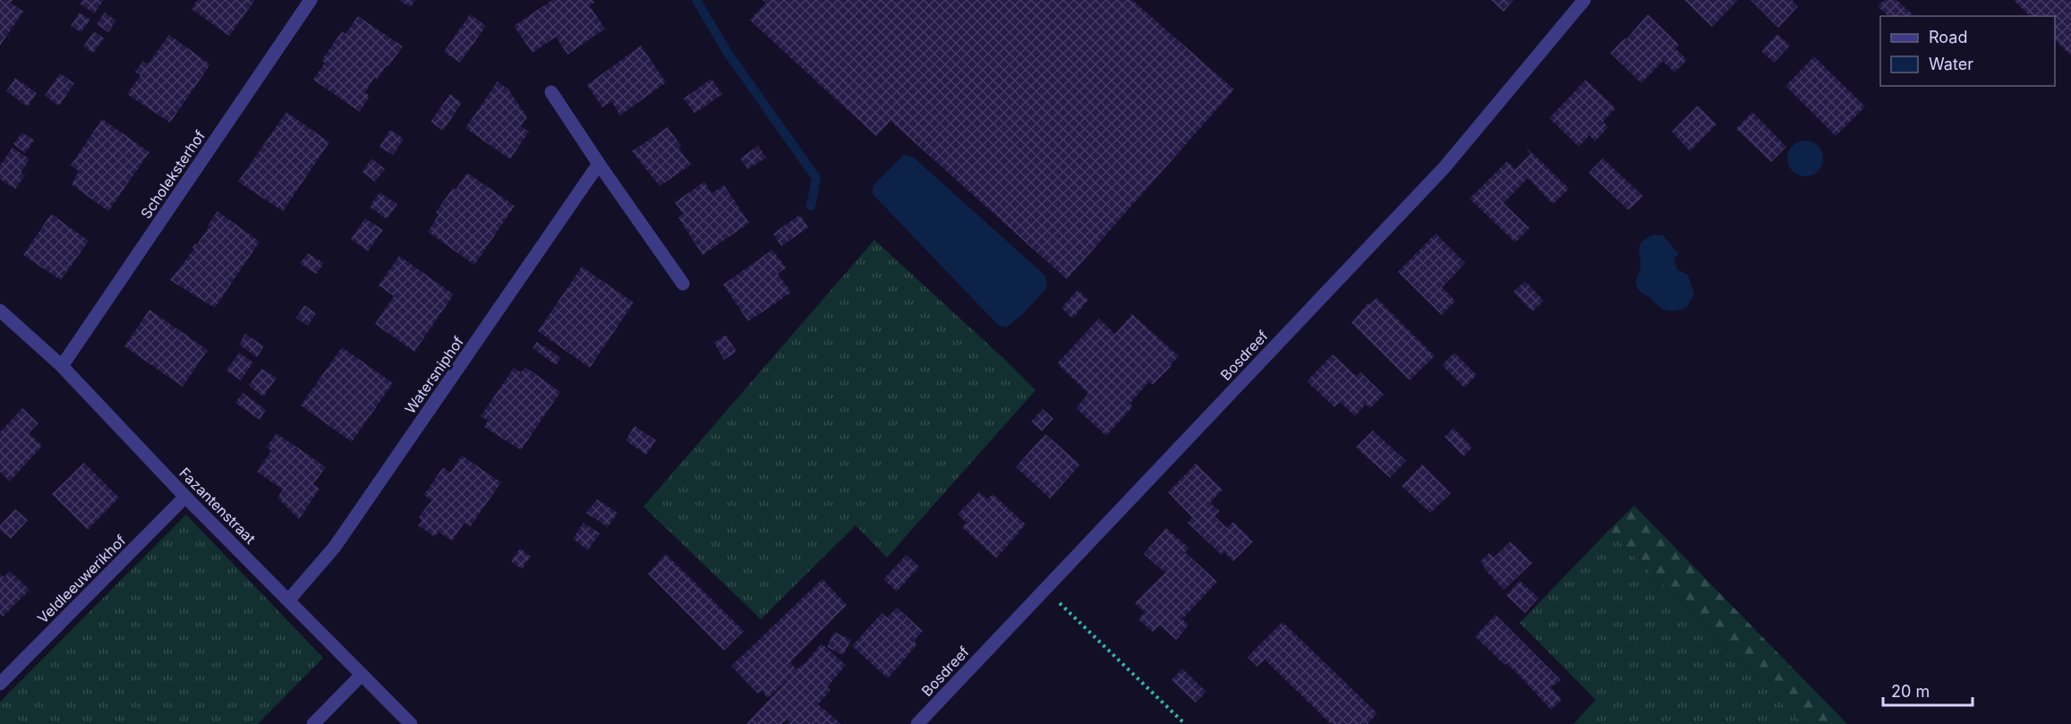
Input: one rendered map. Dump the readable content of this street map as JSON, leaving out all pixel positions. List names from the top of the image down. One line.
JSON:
{"streets":{"street":["Scholeksterhof","Bosdreef","Watersniphof","Fazantenstraat","Veldleeuwerikhof"]},"crossings":[["Scholeksterhof","Fazantenstraat"],["Watersniphof","Fazantenstraat"],["Fazantenstraat","Veldleeuwerikhof"]],"legend":["Road","Water"],"scale_bar":"20 m"}
